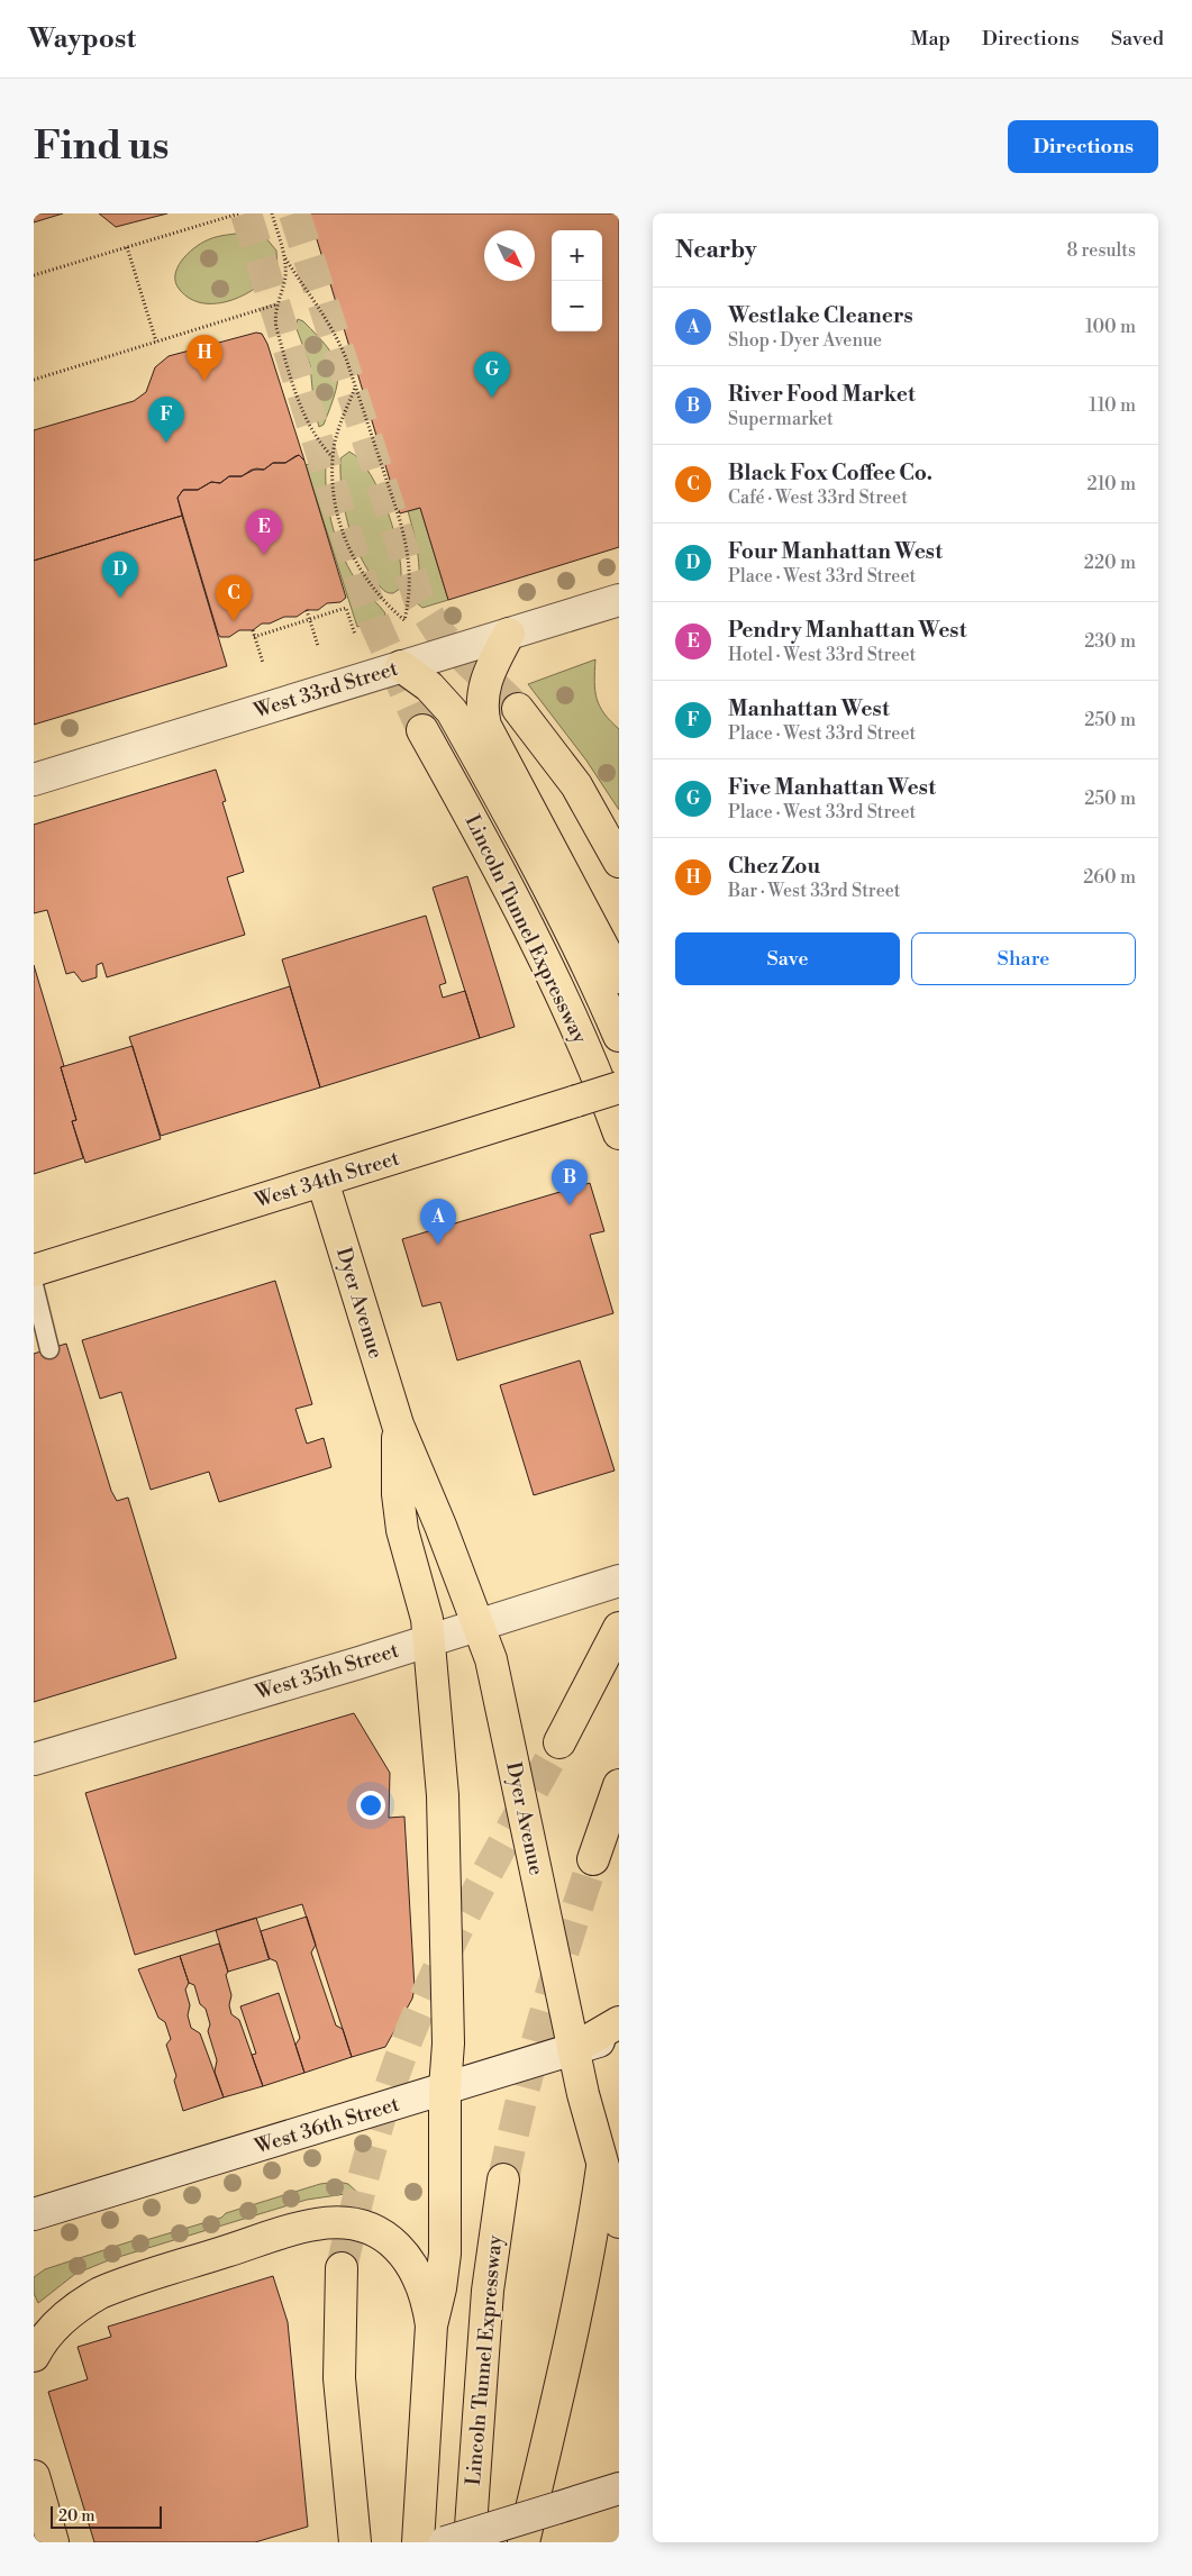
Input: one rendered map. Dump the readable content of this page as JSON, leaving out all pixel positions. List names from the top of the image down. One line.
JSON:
{"streets":{"main road":["Lincoln Tunnel Expressway","West 34th Street","Dyer Avenue"],"street":["West 33rd Street","West 35th Street","West 36th Street"]},"crossings":[["West 34th Street","Dyer Avenue"],["Dyer Avenue","West 35th Street"],["Dyer Avenue","West 36th Street"]],"scale_bar":"20 m","north":"bottom right","page":{"header":"Waypost","nav":["Map","Directions","Saved"],"buttons":["Directions",["Save","Share"]],"title":"Find us","heading":["Nearby","8 results"],"map_buttons":["+","−"],"list":[{"mark":"A","name":"Westlake Cleaners","note":"Shop · Dyer Avenue","value":"100 m"},{"mark":"B","name":"River Food Market","note":"Supermarket","value":"110 m"},{"mark":"C","name":"Black Fox Coffee Co.","note":"Café · West 33rd Street","value":"210 m"},{"mark":"D","name":"Four Manhattan West","note":"Place · West 33rd Street","value":"220 m"},{"mark":"E","name":"Pendry Manhattan West","note":"Hotel · West 33rd Street","value":"230 m"},{"mark":"F","name":"Manhattan West","note":"Place · West 33rd Street","value":"250 m"},{"mark":"G","name":"Five Manhattan West","note":"Place · West 33rd Street","value":"250 m"},{"mark":"H","name":"Chez Zou","note":"Bar · West 33rd Street","value":"260 m"}],"pins":["H","G","F","E","D","C","B","A"],"scale":"20 m"}}
